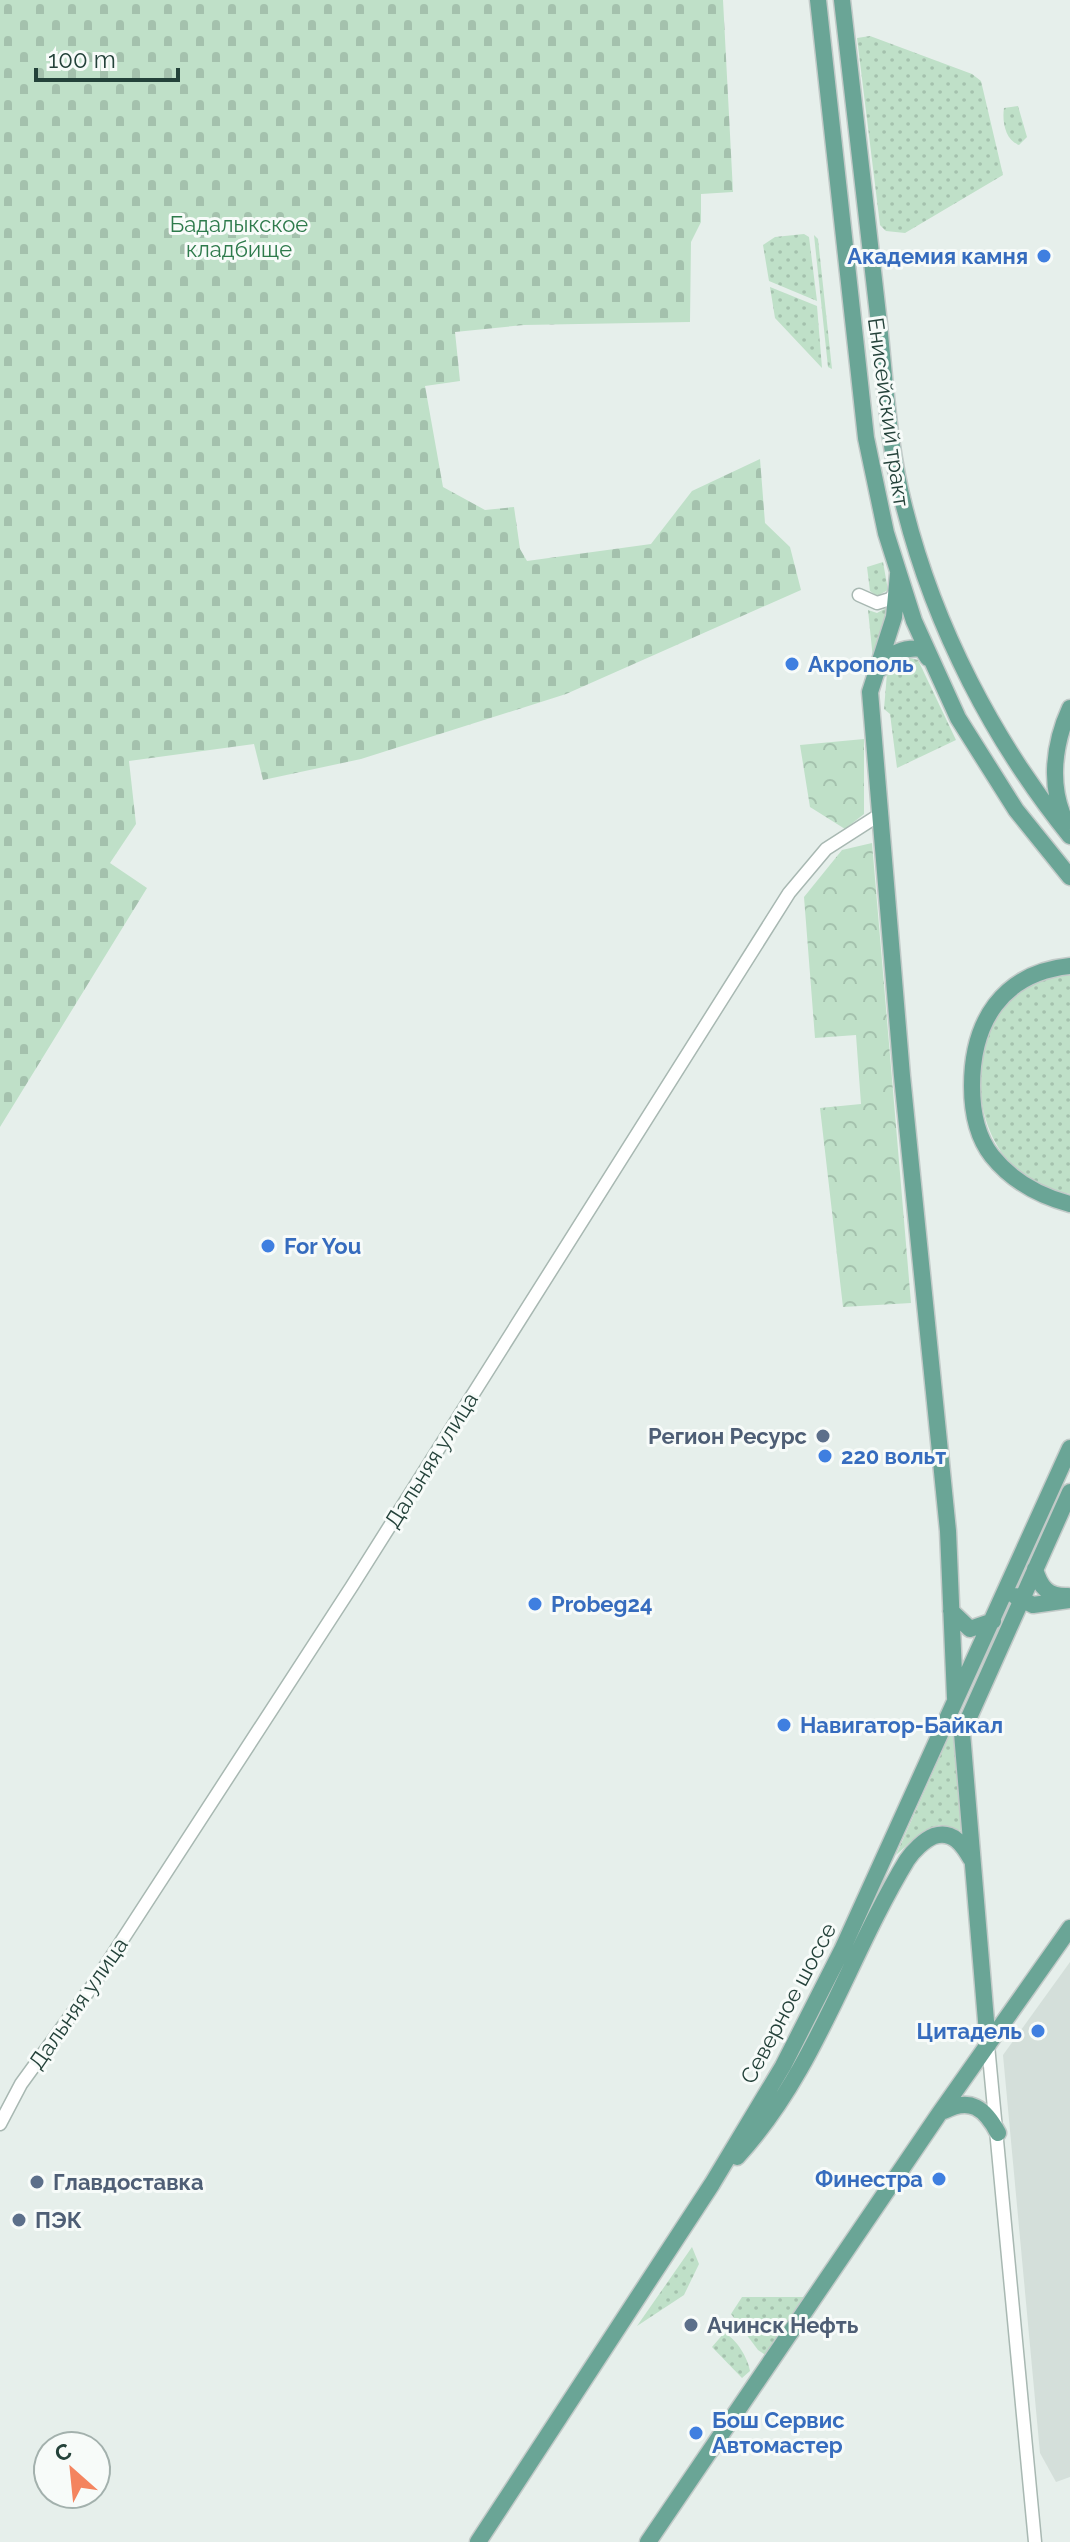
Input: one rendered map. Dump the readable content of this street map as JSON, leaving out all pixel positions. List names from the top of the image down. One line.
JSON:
{"streets":{"main road":["Енисейский тракт","Северное шоссе"],"street":["Дальняя улица"]},"parks":["Бадалыкское кладбище"],"places":["Академия камня","Акрополь","For You","Регион Ресурс","220 вольт","Probeg24","Навигатор-Байкал","Цитадель","Финестра","Главдоставка","ПЭК","Ачинск Нефть","Бош Сервис Автомастер"],"scale_bar":"100 m","north":"top left"}
